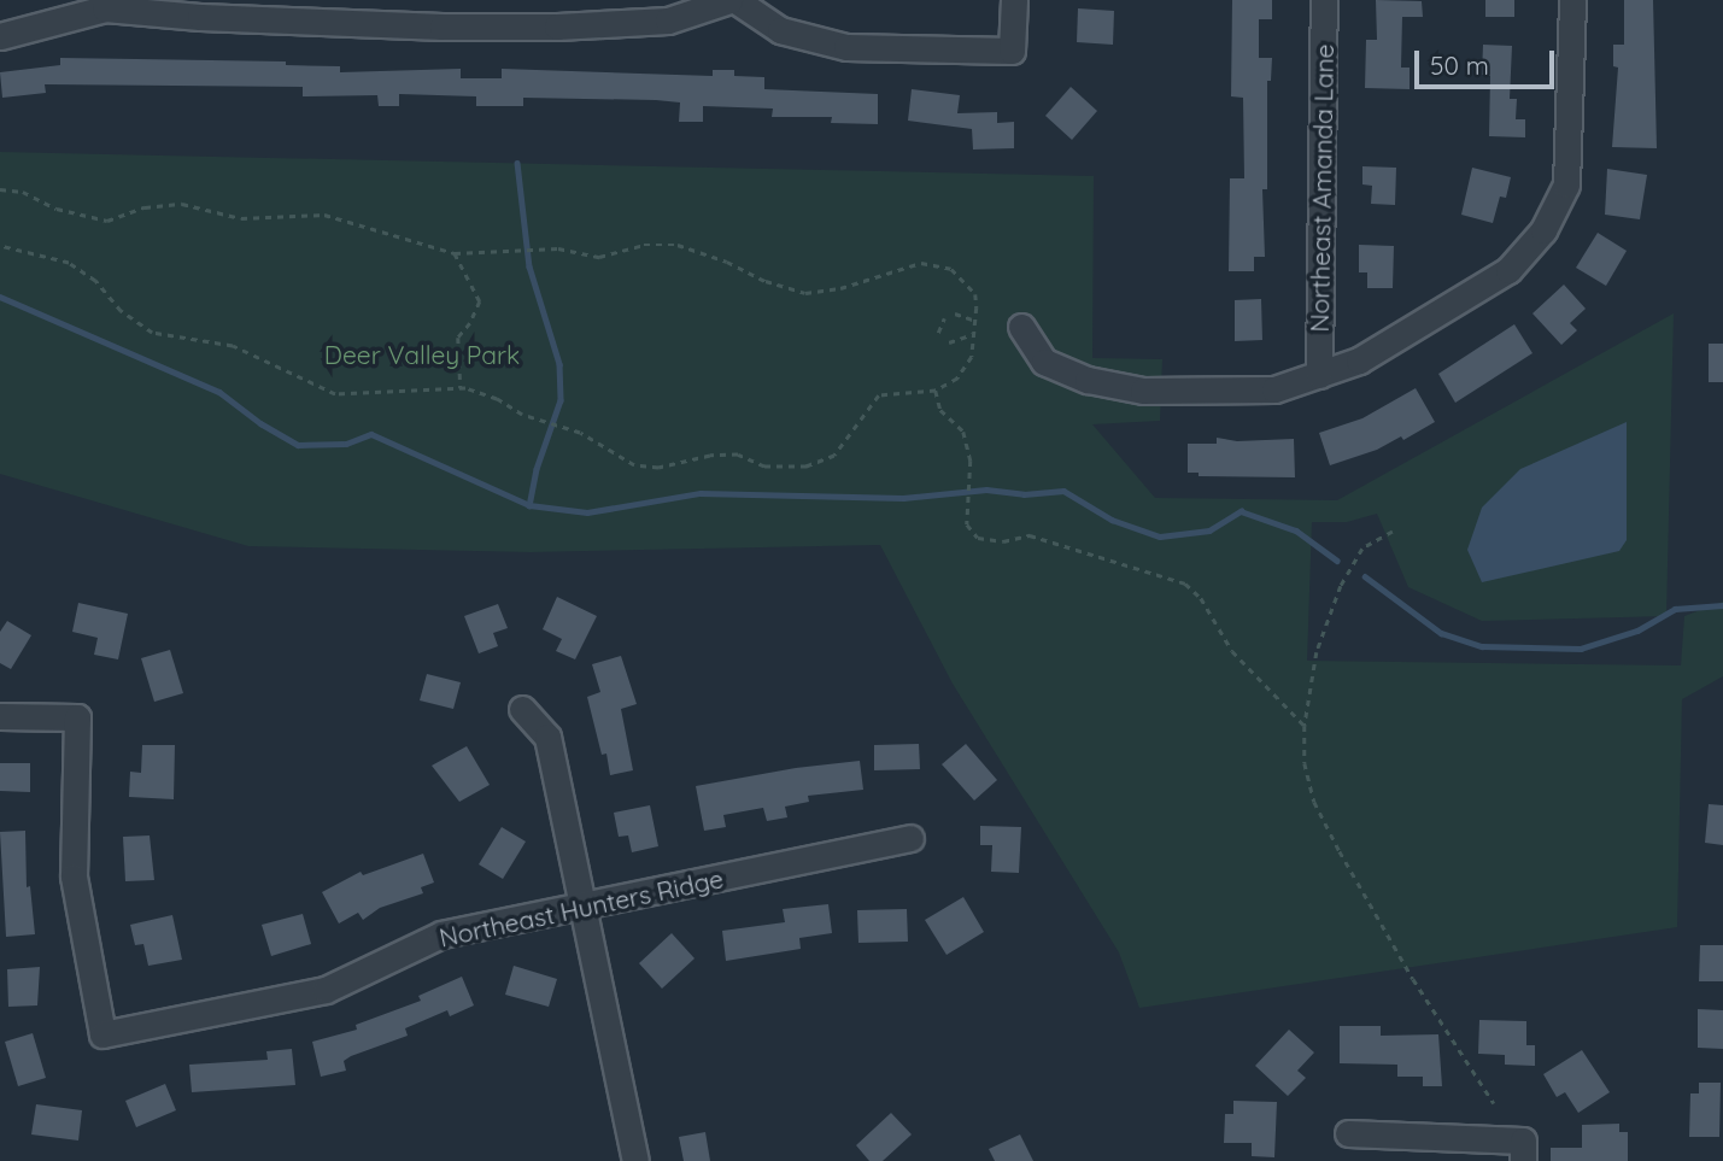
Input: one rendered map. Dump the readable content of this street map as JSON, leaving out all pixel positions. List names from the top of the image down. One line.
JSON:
{"streets":{"street":["Northeast Amanda Lane","Northeast Hunters Ridge"]},"parks":["Deer Valley Park"],"scale_bar":"50 m"}
